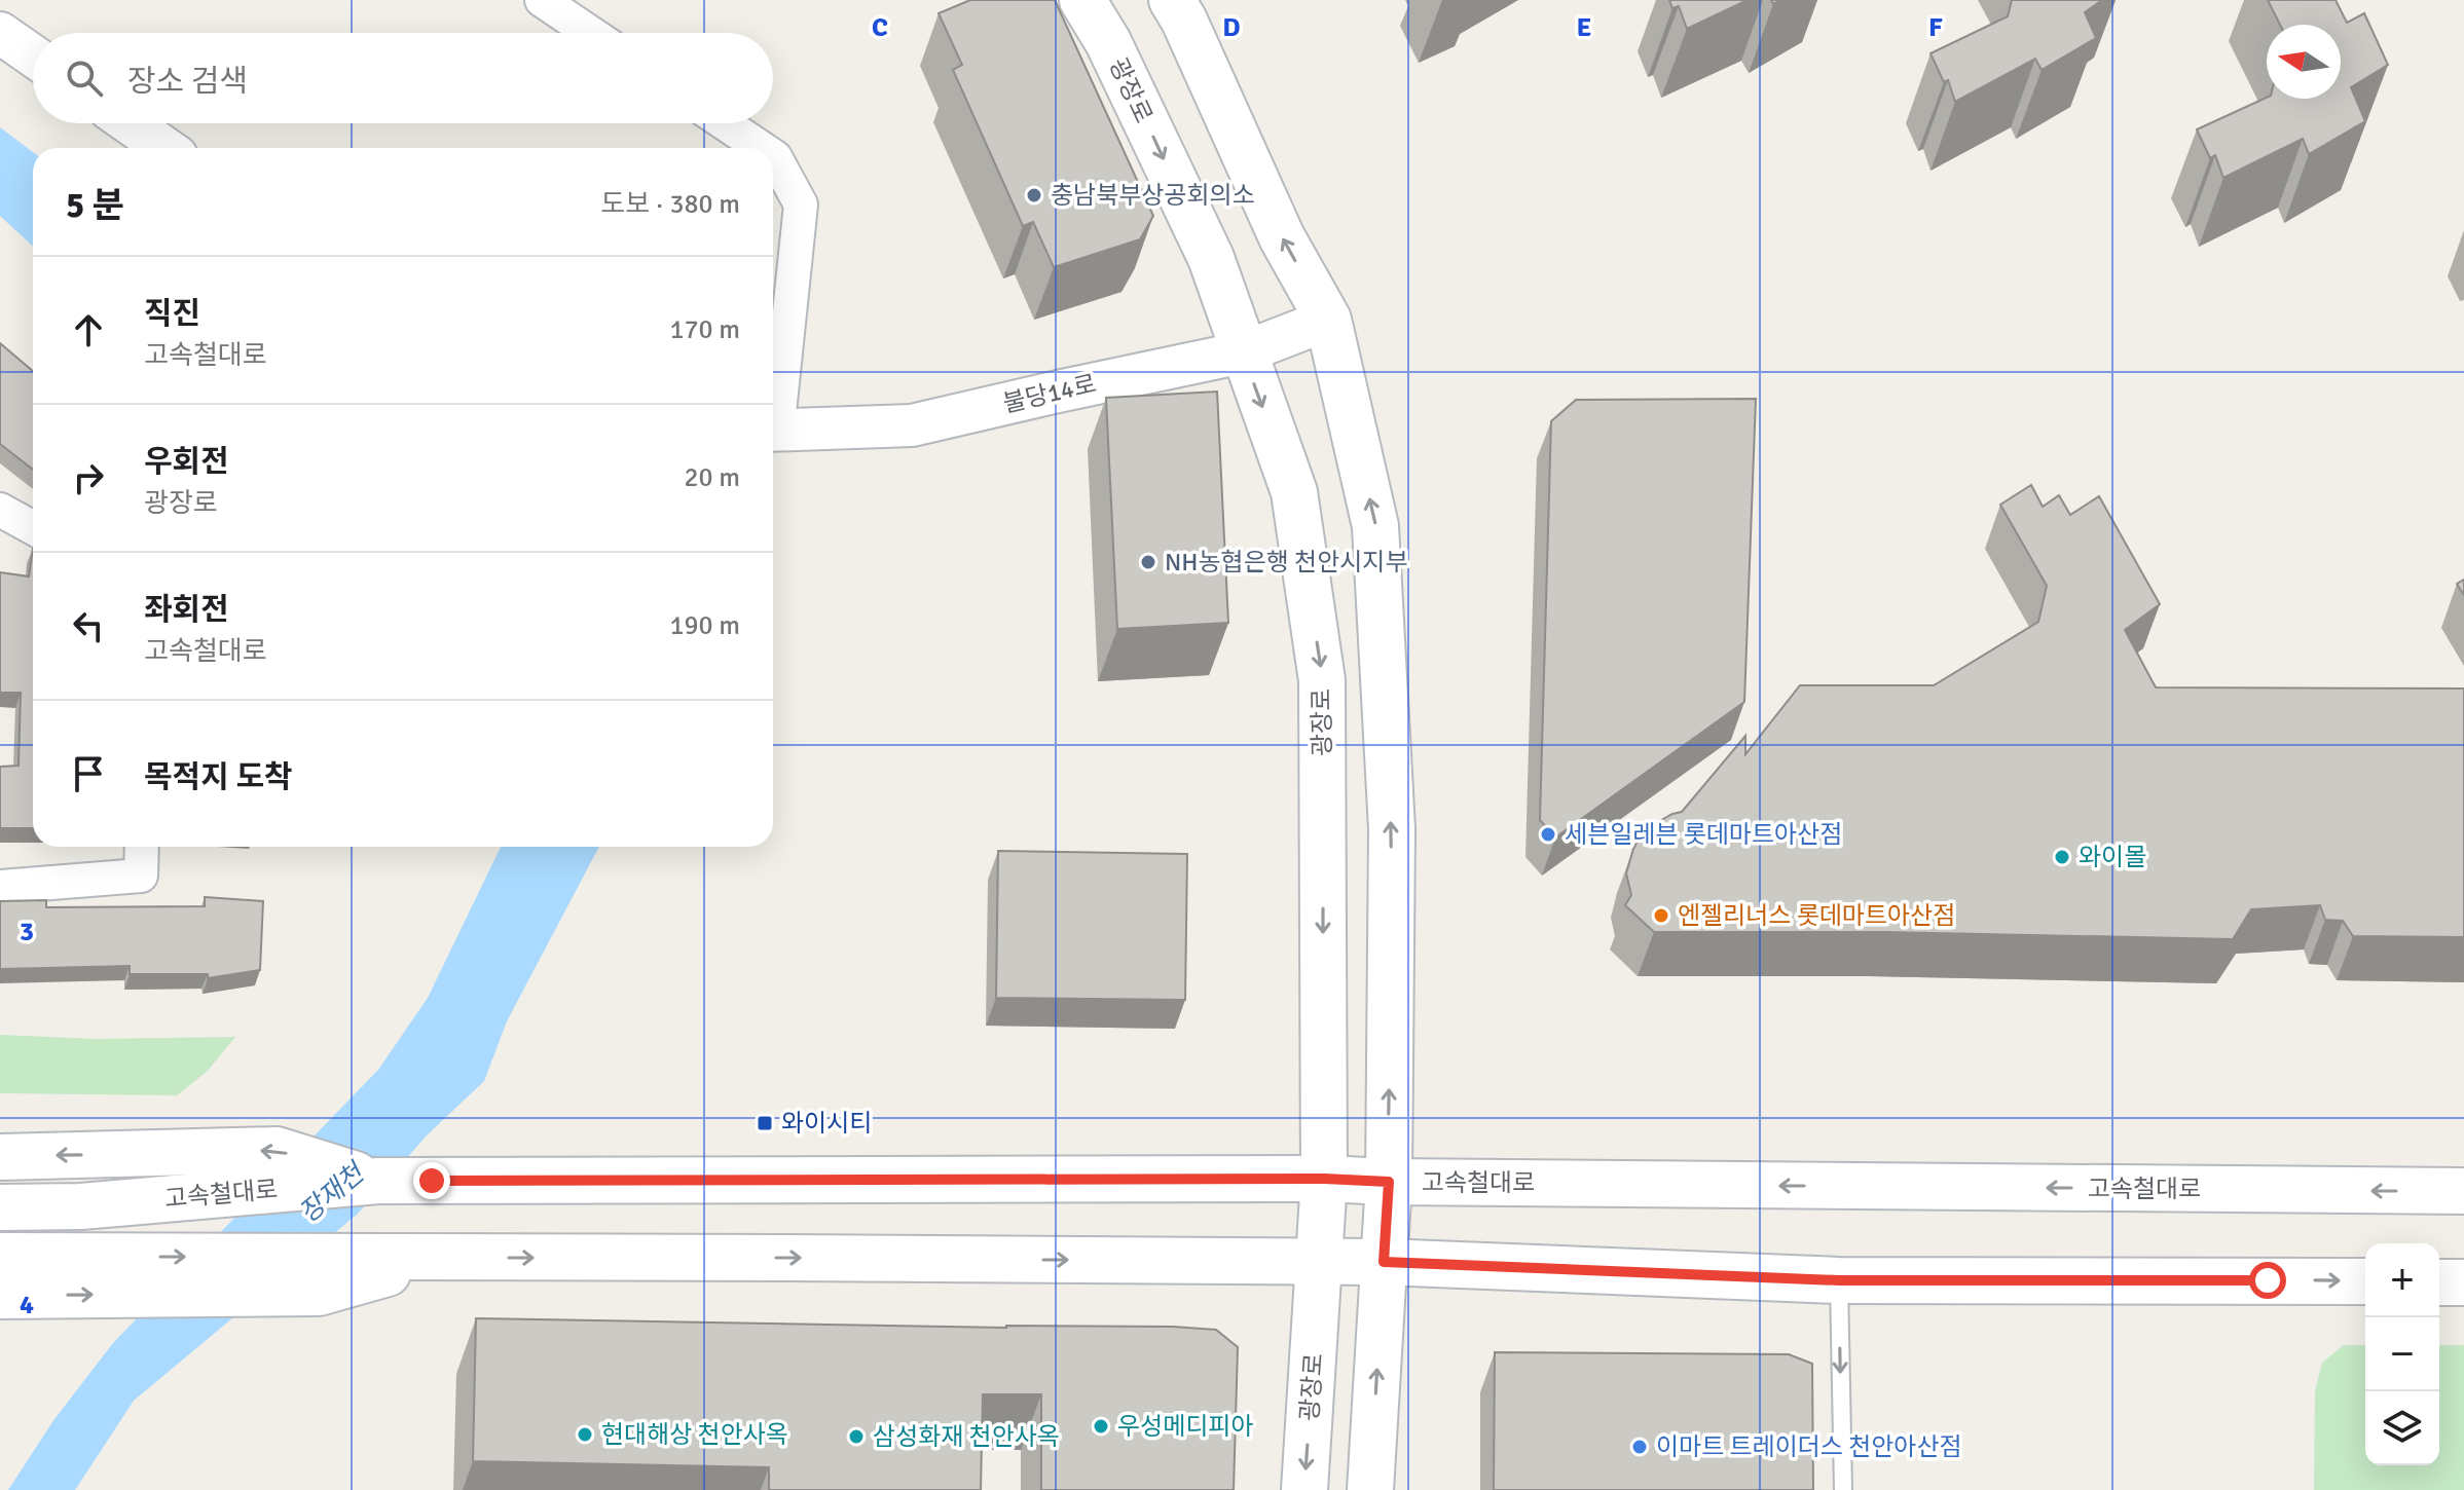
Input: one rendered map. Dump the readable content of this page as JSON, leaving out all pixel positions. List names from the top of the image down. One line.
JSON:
{"streets":{"main road":["광장로","고속철대로"],"street":["불당14로"]},"crossings":[["광장로","불당14로"],["광장로","고속철대로"]],"water":["장재천"],"places":{"other":["충남북부상공회의소","NH농협은행 천안시지부","세븐일레븐 롯데마트아산점","와이몰","엔젤리너스 롯데마트아산점","우성메디피아","현대해상 천안사옥","삼성화재 천안사옥","이마트 트레이더스 천안아산점"],"transit":["와이시티"]},"north":"left","page":{"search":"장소 검색","heading":["5 분","도보 · 380 m"],"list":[["직진","고속철대로","170 m"],["우회전","광장로","20 m"],["좌회전","고속철대로","190 m"],"목적지 도착"],"map_buttons":["+","−"]},"grid":{"columns":["C","D","E","F"],"rows":["3","4"]}}
